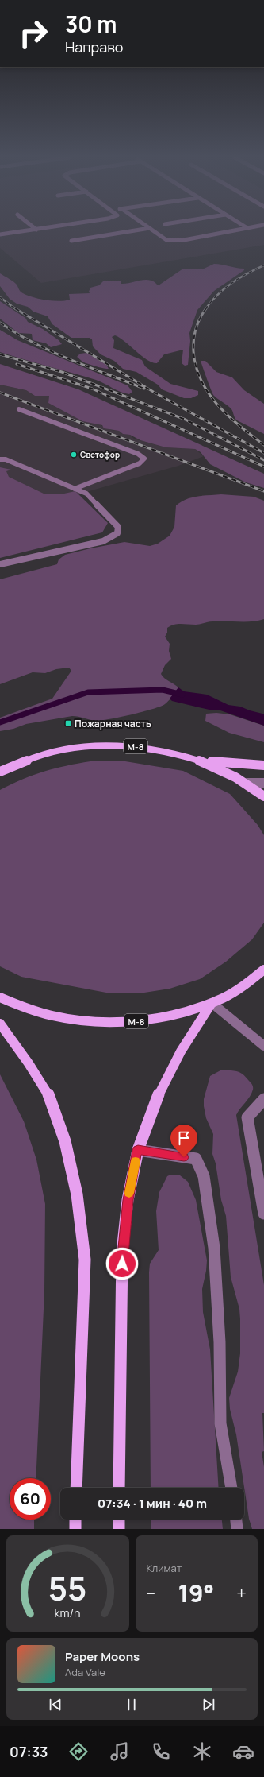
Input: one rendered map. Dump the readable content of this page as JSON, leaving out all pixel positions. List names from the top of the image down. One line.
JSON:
{"streets":{"main road":["М-8"]},"places":{"other":["Светофор"],"transit":["Пожарная часть"]},"page":{"turn":["30 m","Направо"],"limit":"60","trip":"07:34 · 1 мин · 40 m","tile":"Климат","heat":["−","19°","+"],"song":["Paper Moons","Ada Vale"],"tabs":"07:33","gauge":["55","km/h"]}}
